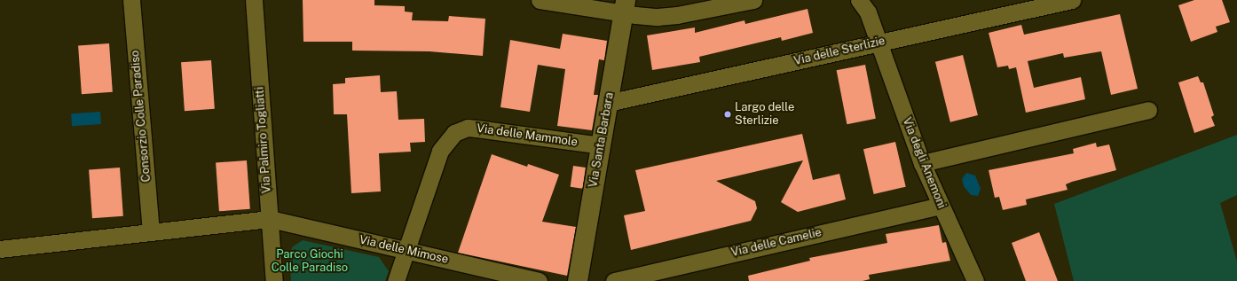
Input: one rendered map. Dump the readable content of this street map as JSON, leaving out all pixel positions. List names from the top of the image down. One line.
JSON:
{"streets":{"street":["Via delle Sterlizie","Consorzio Colle Paradiso","Via delle Mammole","Via Palmiro Togliatti","Via Santa Barbara","Via degli Anemoni","Via delle Camelie","Via delle Mimose"]},"crossings":[["Via delle Sterlizie","Via Santa Barbara"],["Via delle Sterlizie","Via degli Anemoni"],["Via delle Mammole","Via Santa Barbara"],["Via delle Mammole","Via delle Mimose"],["Via Palmiro Togliatti","Via delle Mimose"],["Via degli Anemoni","Via delle Camelie"]],"parks":["Parco Giochi Colle Paradiso"],"places":["Largo delle Sterlizie"]}
